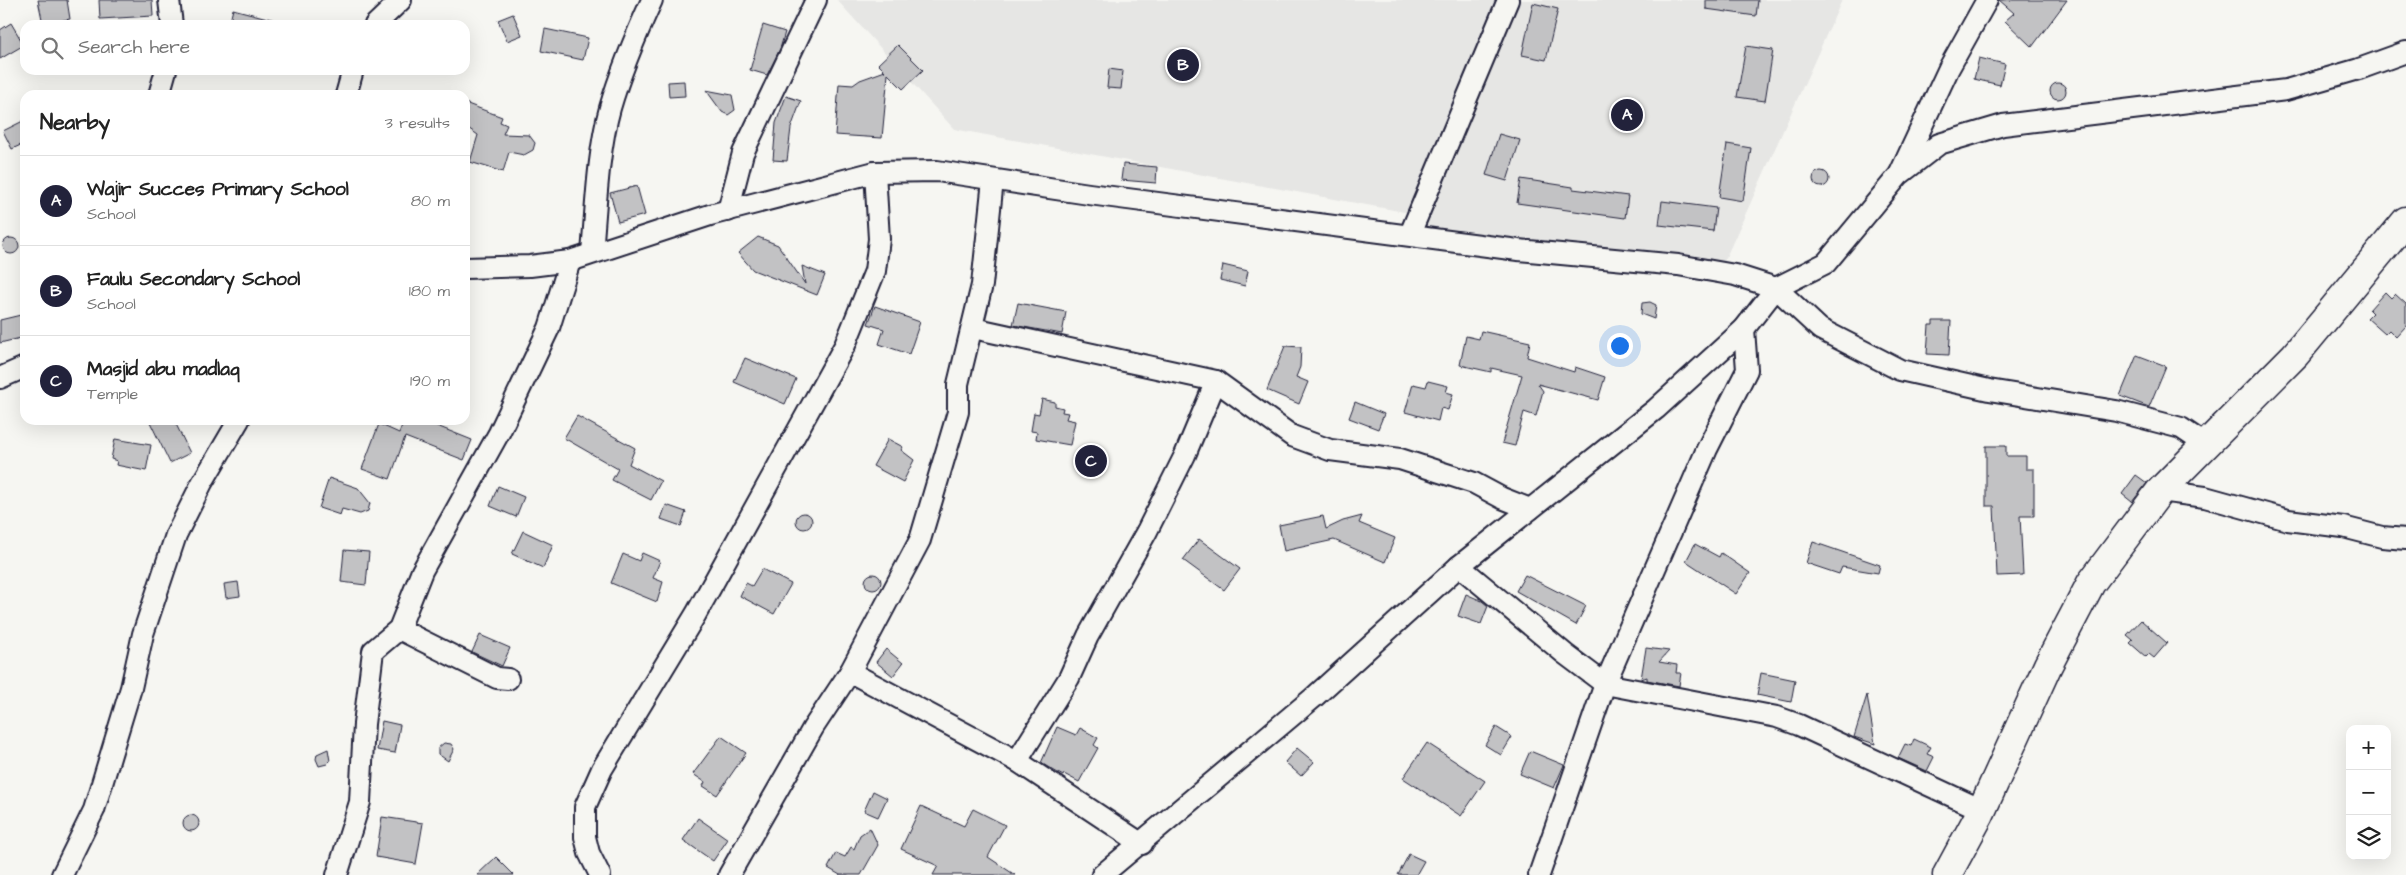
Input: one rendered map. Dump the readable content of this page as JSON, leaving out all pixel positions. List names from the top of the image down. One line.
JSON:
{"page":{"search":"Search here","pins":["B","A","C"],"heading":["Nearby","3 results"],"list":[{"mark":"A","name":"Wajir Succes Primary School","note":"School","value":"80 m"},{"mark":"B","name":"Faulu Secondary School","note":"School","value":"180 m"},{"mark":"C","name":"Masjid abu madlaq","note":"Temple","value":"190 m"}],"map_buttons":["+","−"]}}
